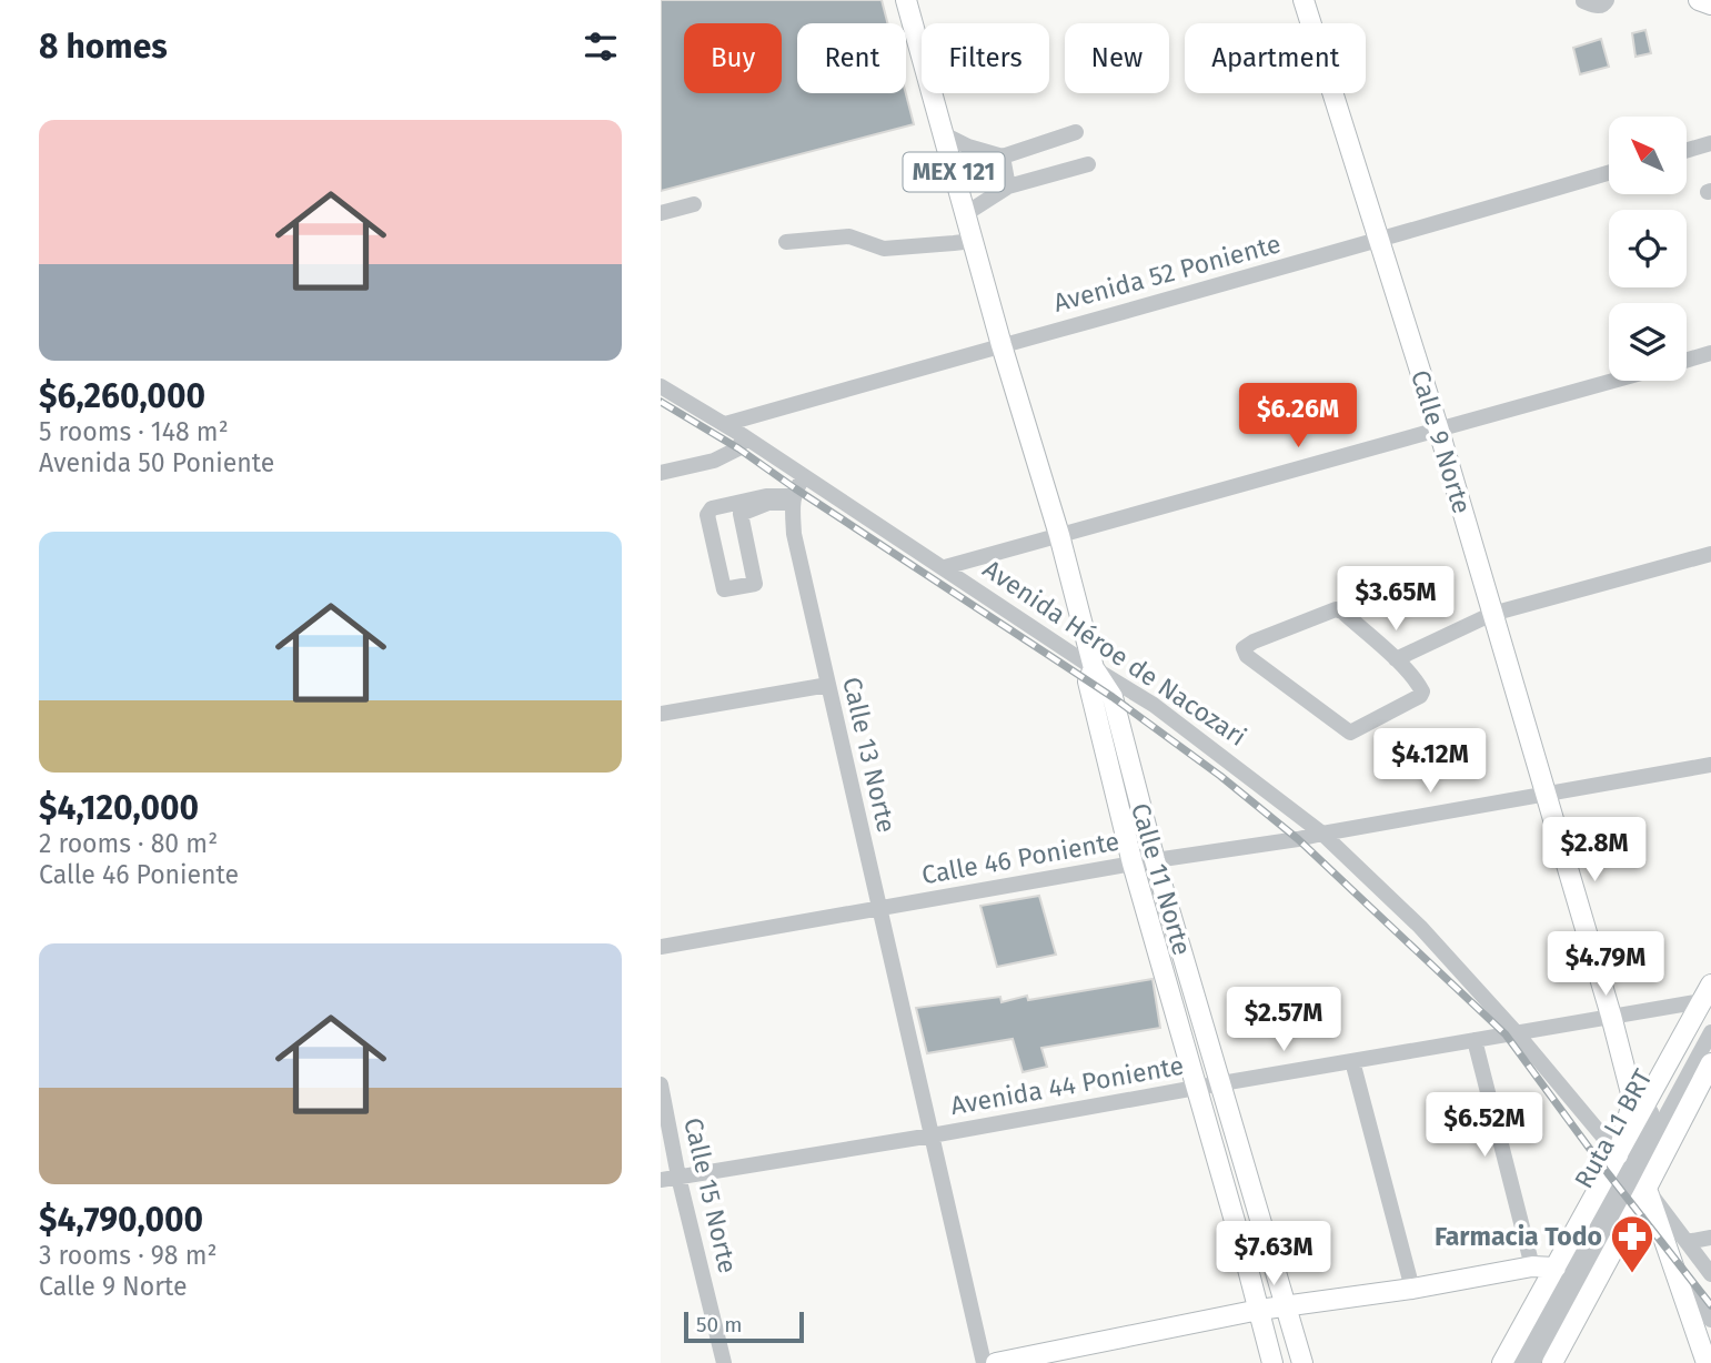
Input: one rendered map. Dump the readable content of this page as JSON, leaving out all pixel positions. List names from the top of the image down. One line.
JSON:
{"streets":{"main road":["MEX 121","Calle 9 Norte","Calle 11 Norte"],"street":["Avenida 52 Poniente","Avenida Héroe de Nacozari","Calle 13 Norte","Calle 46 Poniente","Avenida 44 Poniente","Ruta L1 BRT","Calle 15 Norte"]},"crossings":[["Avenida 52 Poniente","Calle 9 Norte"],["Avenida 52 Poniente","Avenida Héroe de Nacozari"],["Avenida 52 Poniente","Calle 11 Norte"],["Calle 9 Norte","Avenida Héroe de Nacozari"],["Calle 9 Norte","Calle 46 Poniente"],["Calle 9 Norte","Avenida 44 Poniente"],["Calle 9 Norte","Ruta L1 BRT"],["Avenida Héroe de Nacozari","Calle 13 Norte"],["Avenida Héroe de Nacozari","Calle 46 Poniente"],["Avenida Héroe de Nacozari","Calle 11 Norte"],["Avenida Héroe de Nacozari","Avenida 44 Poniente"],["Avenida Héroe de Nacozari","Ruta L1 BRT"],["Calle 13 Norte","Calle 46 Poniente"],["Calle 13 Norte","Avenida 44 Poniente"],["Calle 46 Poniente","Calle 11 Norte"],["Calle 11 Norte","Avenida 44 Poniente"],["Avenida 44 Poniente","Calle 15 Norte"]],"places":{"pharmacy":["Farmacia Todo"]},"scale_bar":"50 m","north":"top left","page":{"heading":"8 homes","chip":["Buy","Rent","Filters","New","Apartment"],"list":[{"name":"$6,260,000","note":"5 rooms · 148 m² · Avenida 50 Poniente"},{"name":"$4,120,000","note":"2 rooms · 80 m² · Calle 46 Poniente"},{"name":"$4,790,000","note":"3 rooms · 98 m² · Calle 9 Norte"}],"price":["$6.26M","$3.65M","$4.12M","$2.8M","$4.79M","$2.57M","$6.52M","$7.63M"],"scale":"50 m"}}
